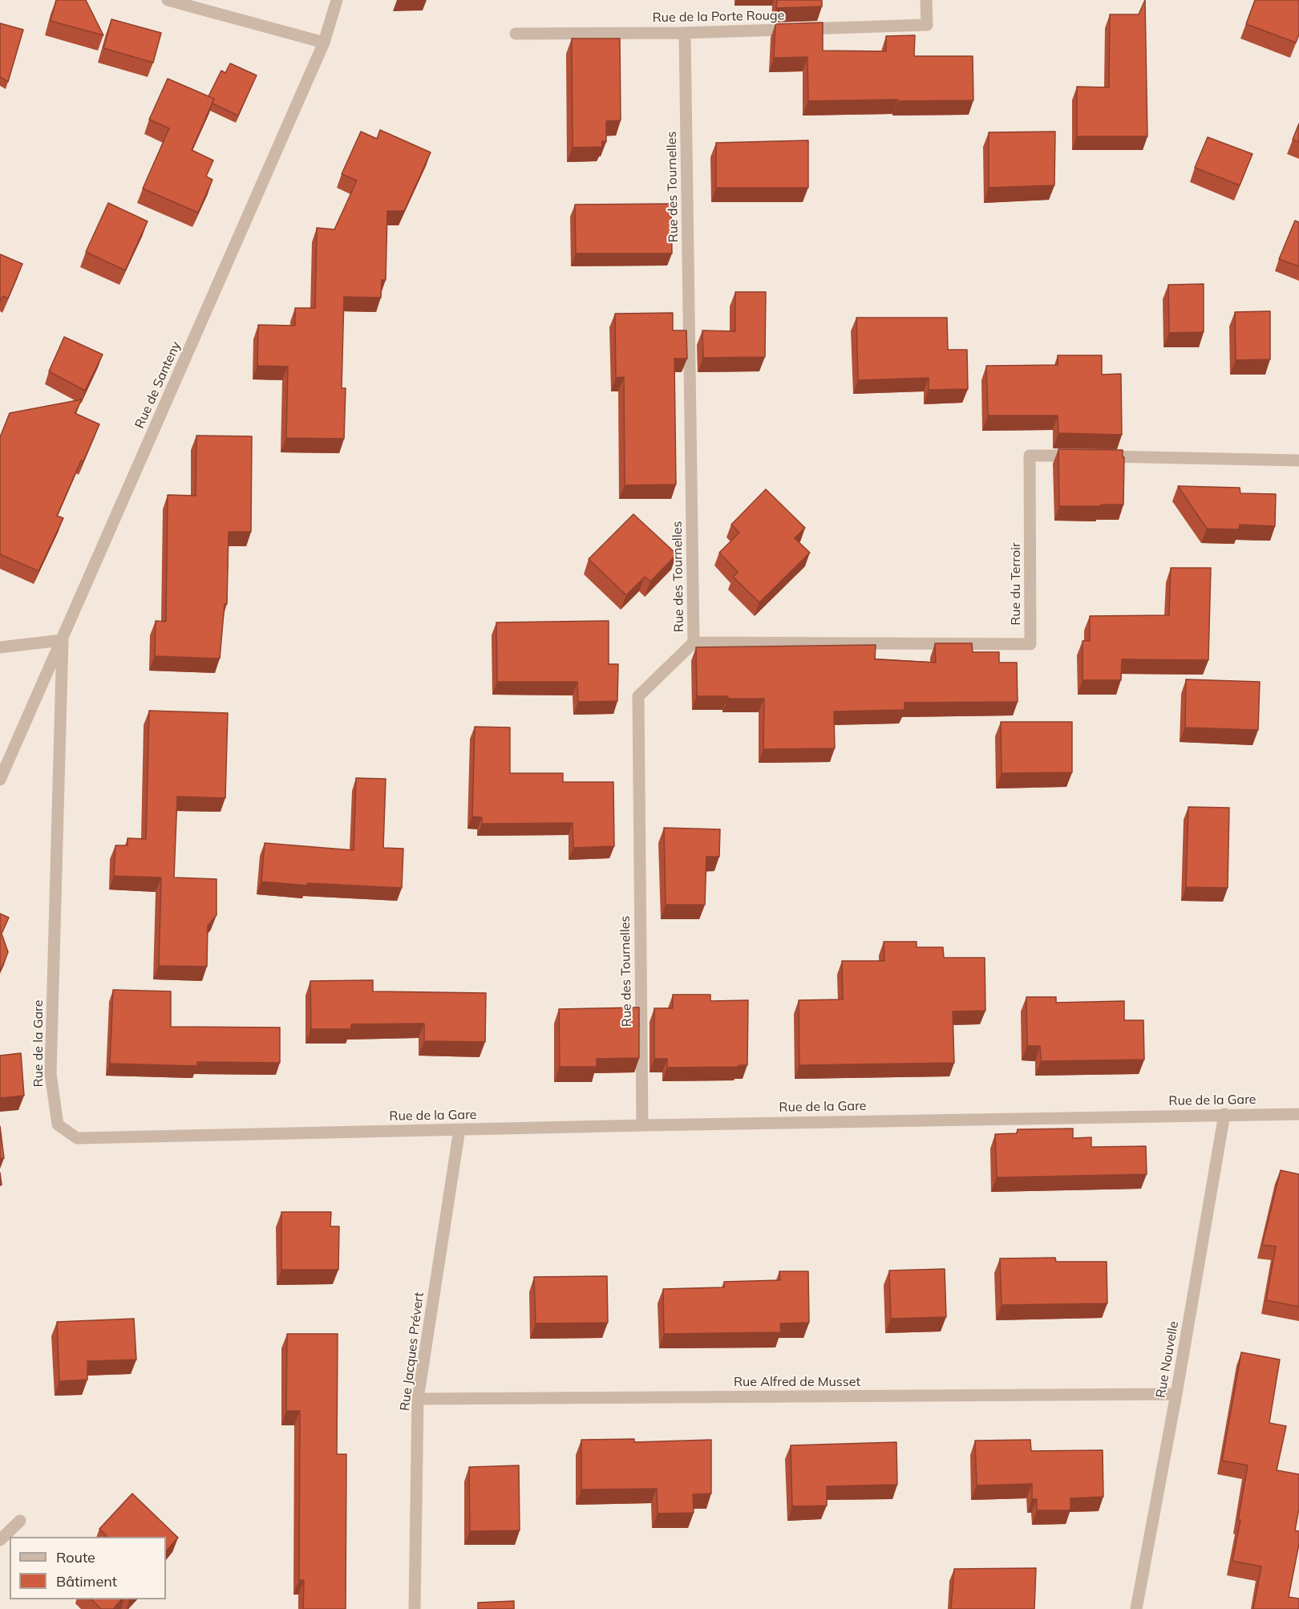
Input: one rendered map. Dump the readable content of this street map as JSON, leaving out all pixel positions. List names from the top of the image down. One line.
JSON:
{"streets":{"street":["Rue de la Porte Rouge","Rue des Tournelles","Rue de Santeny","Rue du Terroir","Rue de la Gare","Rue Jacques Prévert","Rue Nouvelle","Rue Alfred de Musset"]},"crossings":[["Rue de la Porte Rouge","Rue des Tournelles"],["Rue des Tournelles","Rue du Terroir"],["Rue des Tournelles","Rue de la Gare"],["Rue de Santeny","Rue de la Gare"],["Rue de la Gare","Rue Jacques Prévert"],["Rue de la Gare","Rue Nouvelle"],["Rue Jacques Prévert","Rue Alfred de Musset"],["Rue Nouvelle","Rue Alfred de Musset"]],"legend":["Route","Bâtiment"]}
